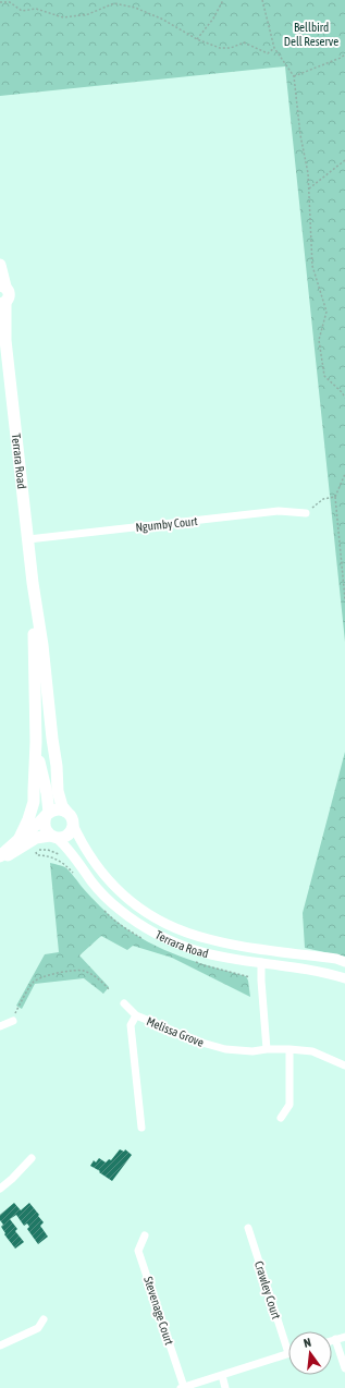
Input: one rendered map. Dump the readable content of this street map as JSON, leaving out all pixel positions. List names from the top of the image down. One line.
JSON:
{"streets":{"main road":["Terrara Road"],"street":["Ngumby Court","Melissa Grove","Crawley Court","Stevenage Court"]},"crossings":[["Terrara Road","Ngumby Court"]],"parks":["Bellbird Dell Reserve"],"north":"top"}
